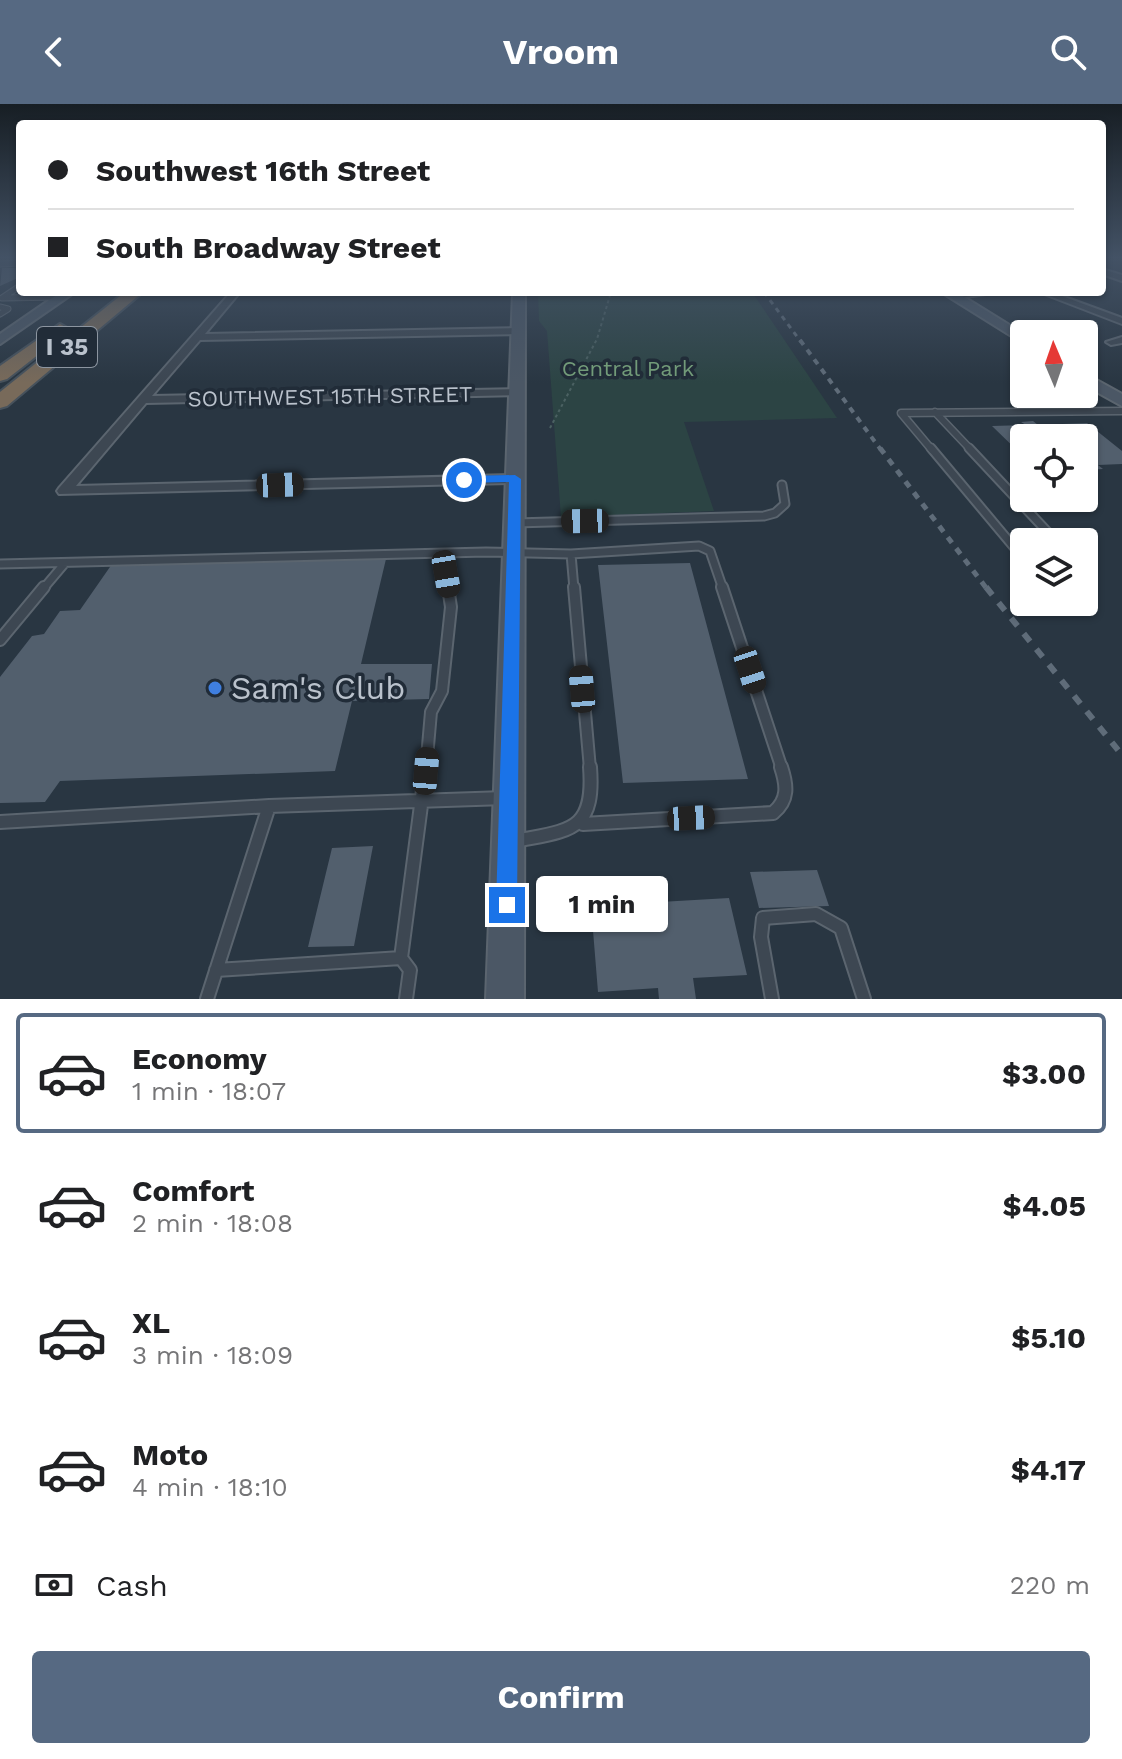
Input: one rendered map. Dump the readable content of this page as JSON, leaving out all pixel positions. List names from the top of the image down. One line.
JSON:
{"streets":{"highway":["I 35"],"street":["SOUTHWEST 15TH STREET"]},"parks":["Central Park"],"places":["Sam's Club"],"north":"top","page":{"header":"Vroom","banner":["Southwest 16th Street","South Broadway Street"],"bubble":"1 min","list":[{"name":"Economy","note":"1 min · 18:07","value":"$3.00"},{"name":"Comfort","note":"2 min · 18:08","value":"$4.05"},{"name":"XL","note":"3 min · 18:09","value":"$5.10"},{"name":"Moto","note":"4 min · 18:10","value":"$4.17"}],"pay":["Cash","220 m"],"buttons":"Confirm"}}
